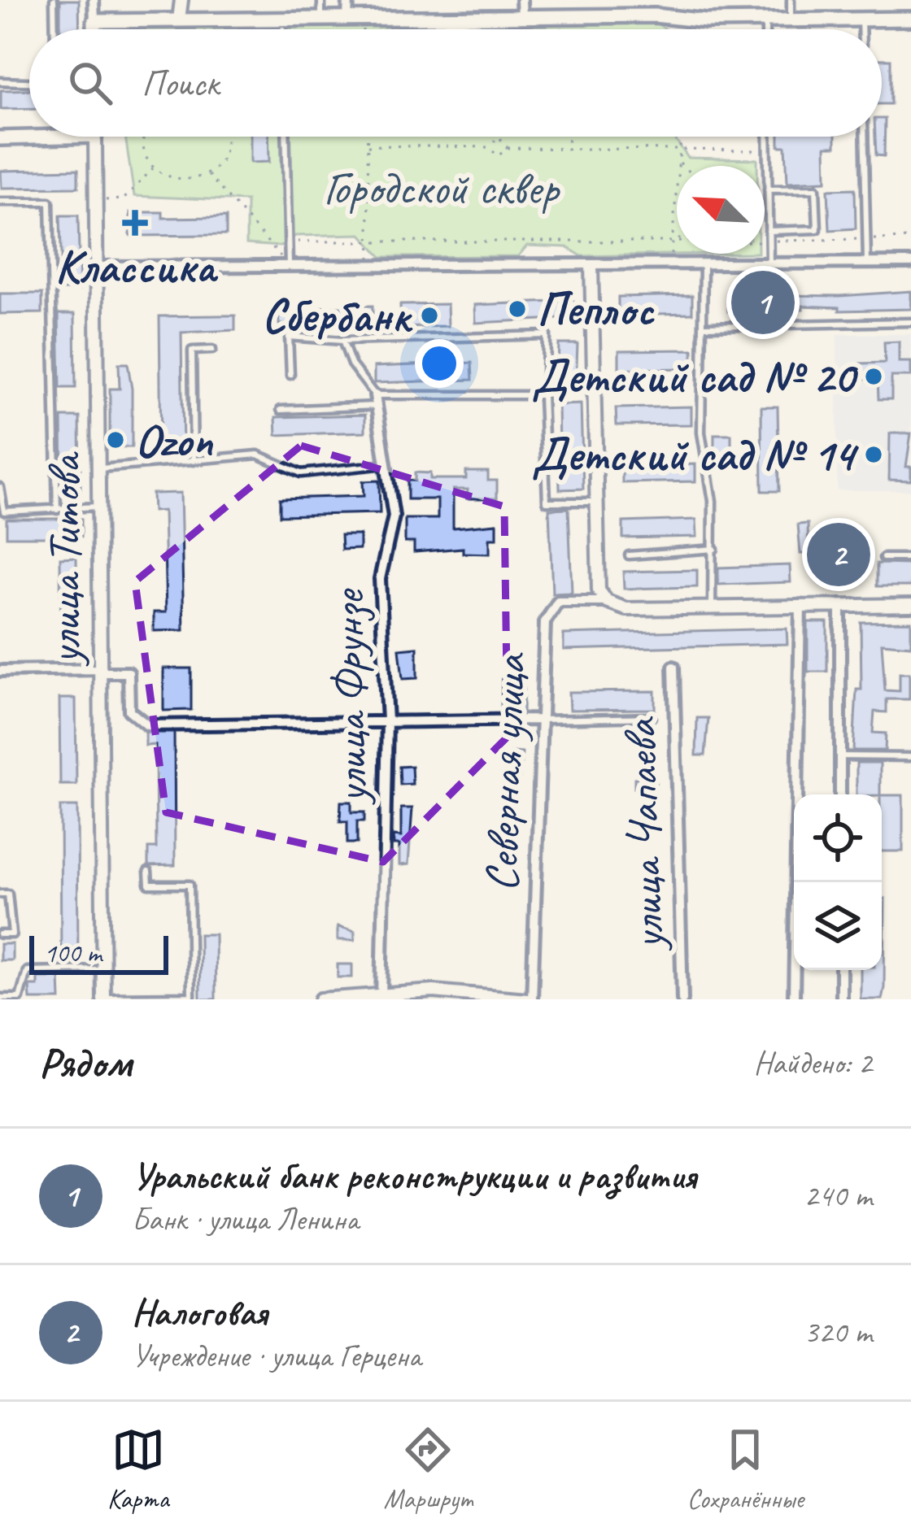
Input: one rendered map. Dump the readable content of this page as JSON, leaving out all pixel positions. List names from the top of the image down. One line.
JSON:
{"streets":{"street":["улица Титова","улица Фрунзе","Северная улица","улица Чапаева"]},"parks":["Городской сквер"],"places":{"health":["Классика"],"other":["Пеплос","Сбербанк","Детский сад № 20","Ozon","Детский сад № 14"]},"scale_bar":"100 m","north":"top left","page":{"search":"Поиск","pins":["1","2"],"scale":"100 m","heading":["Рядом","Найдено: 2"],"list":[{"mark":"1","name":"Уральский банк реконструкции и развития","note":"Банк · улица Ленина","value":"240 m"},{"mark":"2","name":"Налоговая","note":"Учреждение · улица Герцена","value":"320 m"}],"nav":["Карта","Маршрут","Сохранённые"]}}
